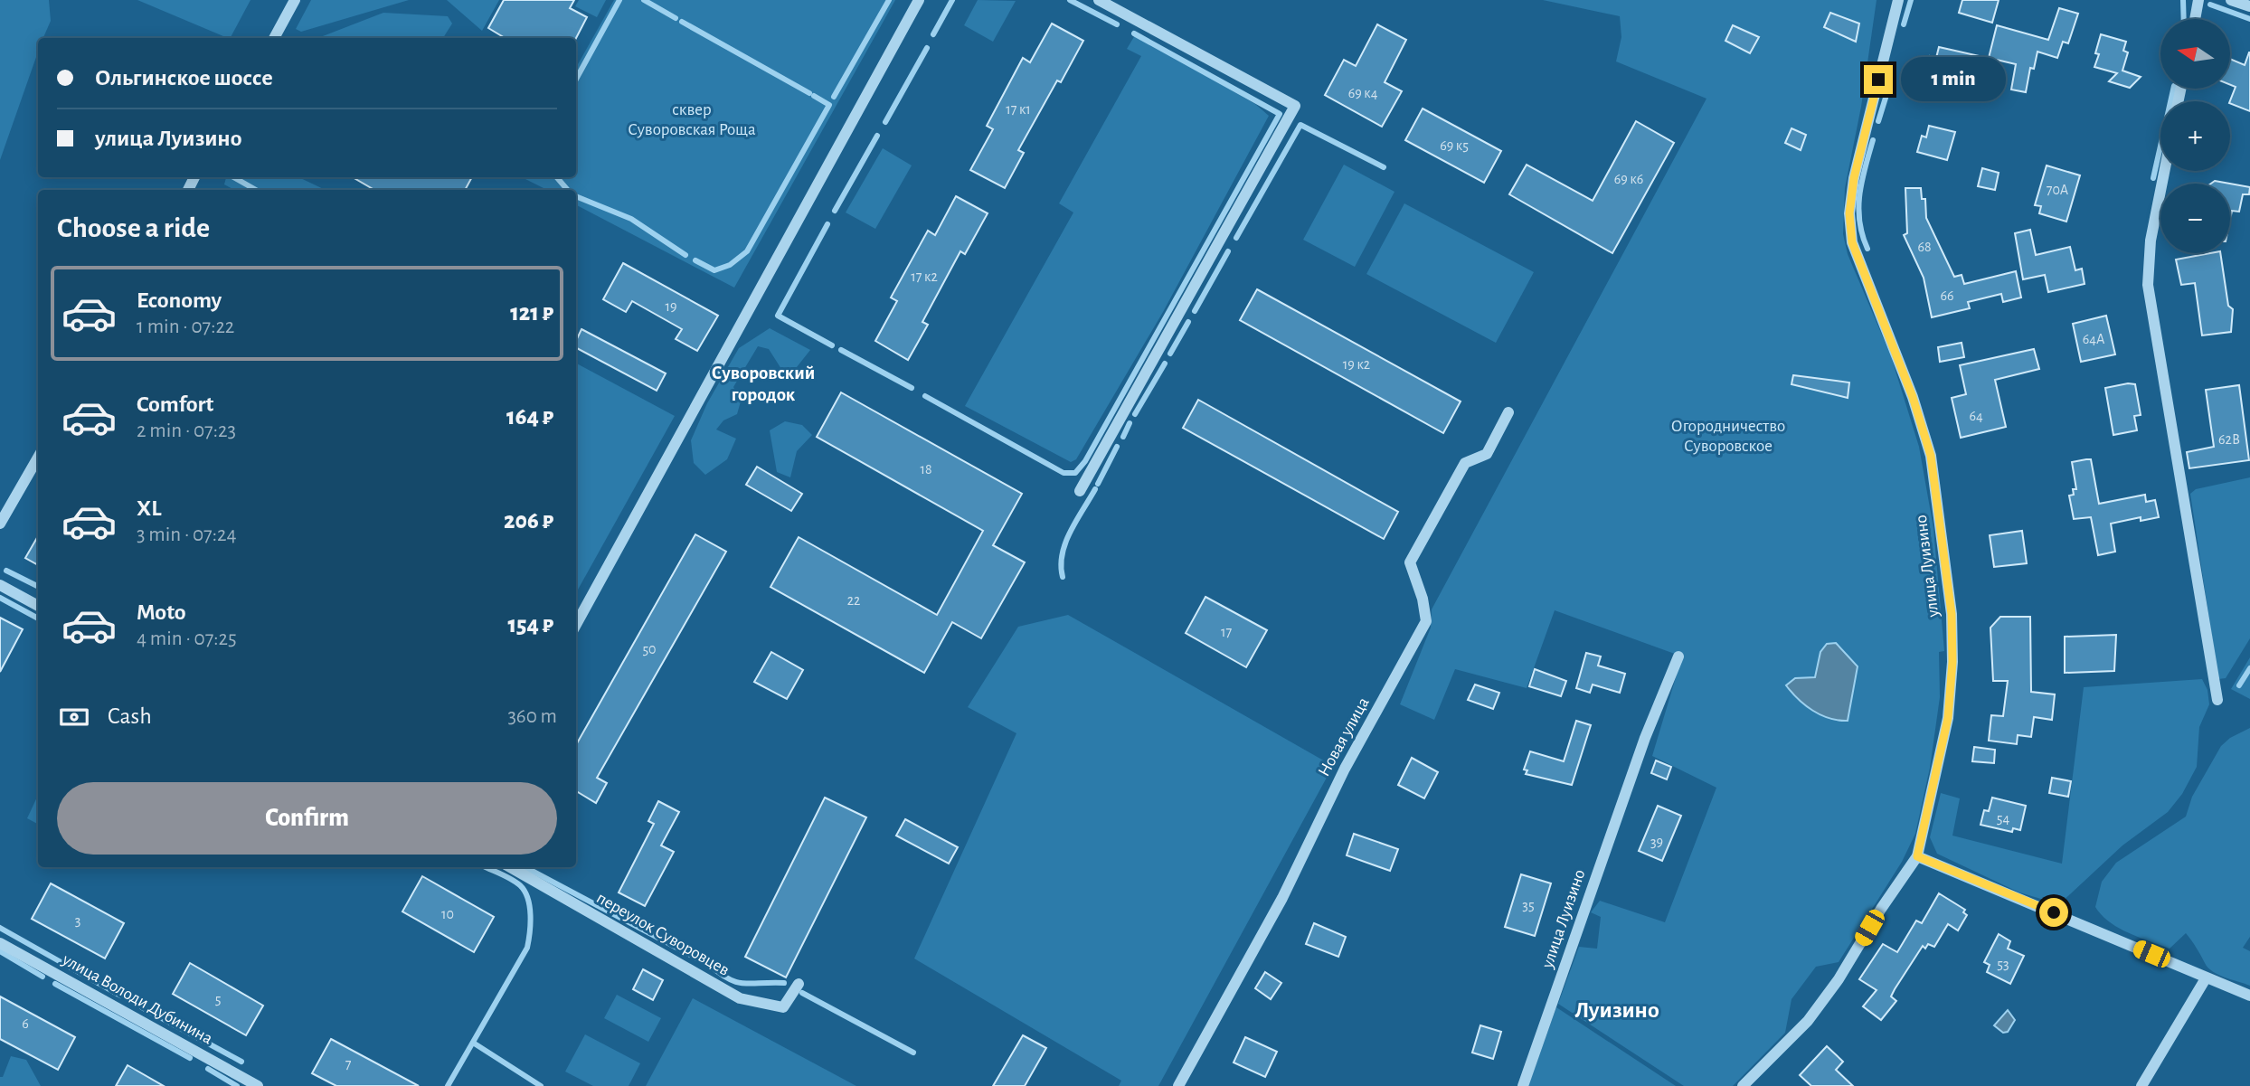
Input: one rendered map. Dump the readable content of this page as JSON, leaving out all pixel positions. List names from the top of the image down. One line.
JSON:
{"streets":{"street":["улица Луизино","Новая улица","переулок Суворовцев","улица Володи Дубинина"]},"districts":["Суворовский городок","Луизино"],"parks":["сквер Суворовская Роща","Огородничество Суворовское"],"house_numbers":["69 к4","17 к1","69 к5","69 к6","70А","68","17 к2","66","19","64А","19 к2","64","62В","18","22","17","50","54","39","35","10","3","53","5","6","7"],"north":"left","page":{"map_buttons":["+","−"],"banner":["Ольгинское шоссе","улица Луизино"],"bubble":"1 min","heading":"Choose a ride","list":[{"name":"Economy","note":"1 min · 07:22","value":"121 ₽"},{"name":"Comfort","note":"2 min · 07:23","value":"164 ₽"},{"name":"XL","note":"3 min · 07:24","value":"206 ₽"},{"name":"Moto","note":"4 min · 07:25","value":"154 ₽"}],"pay":["Cash","360 m"],"buttons":"Confirm"}}
